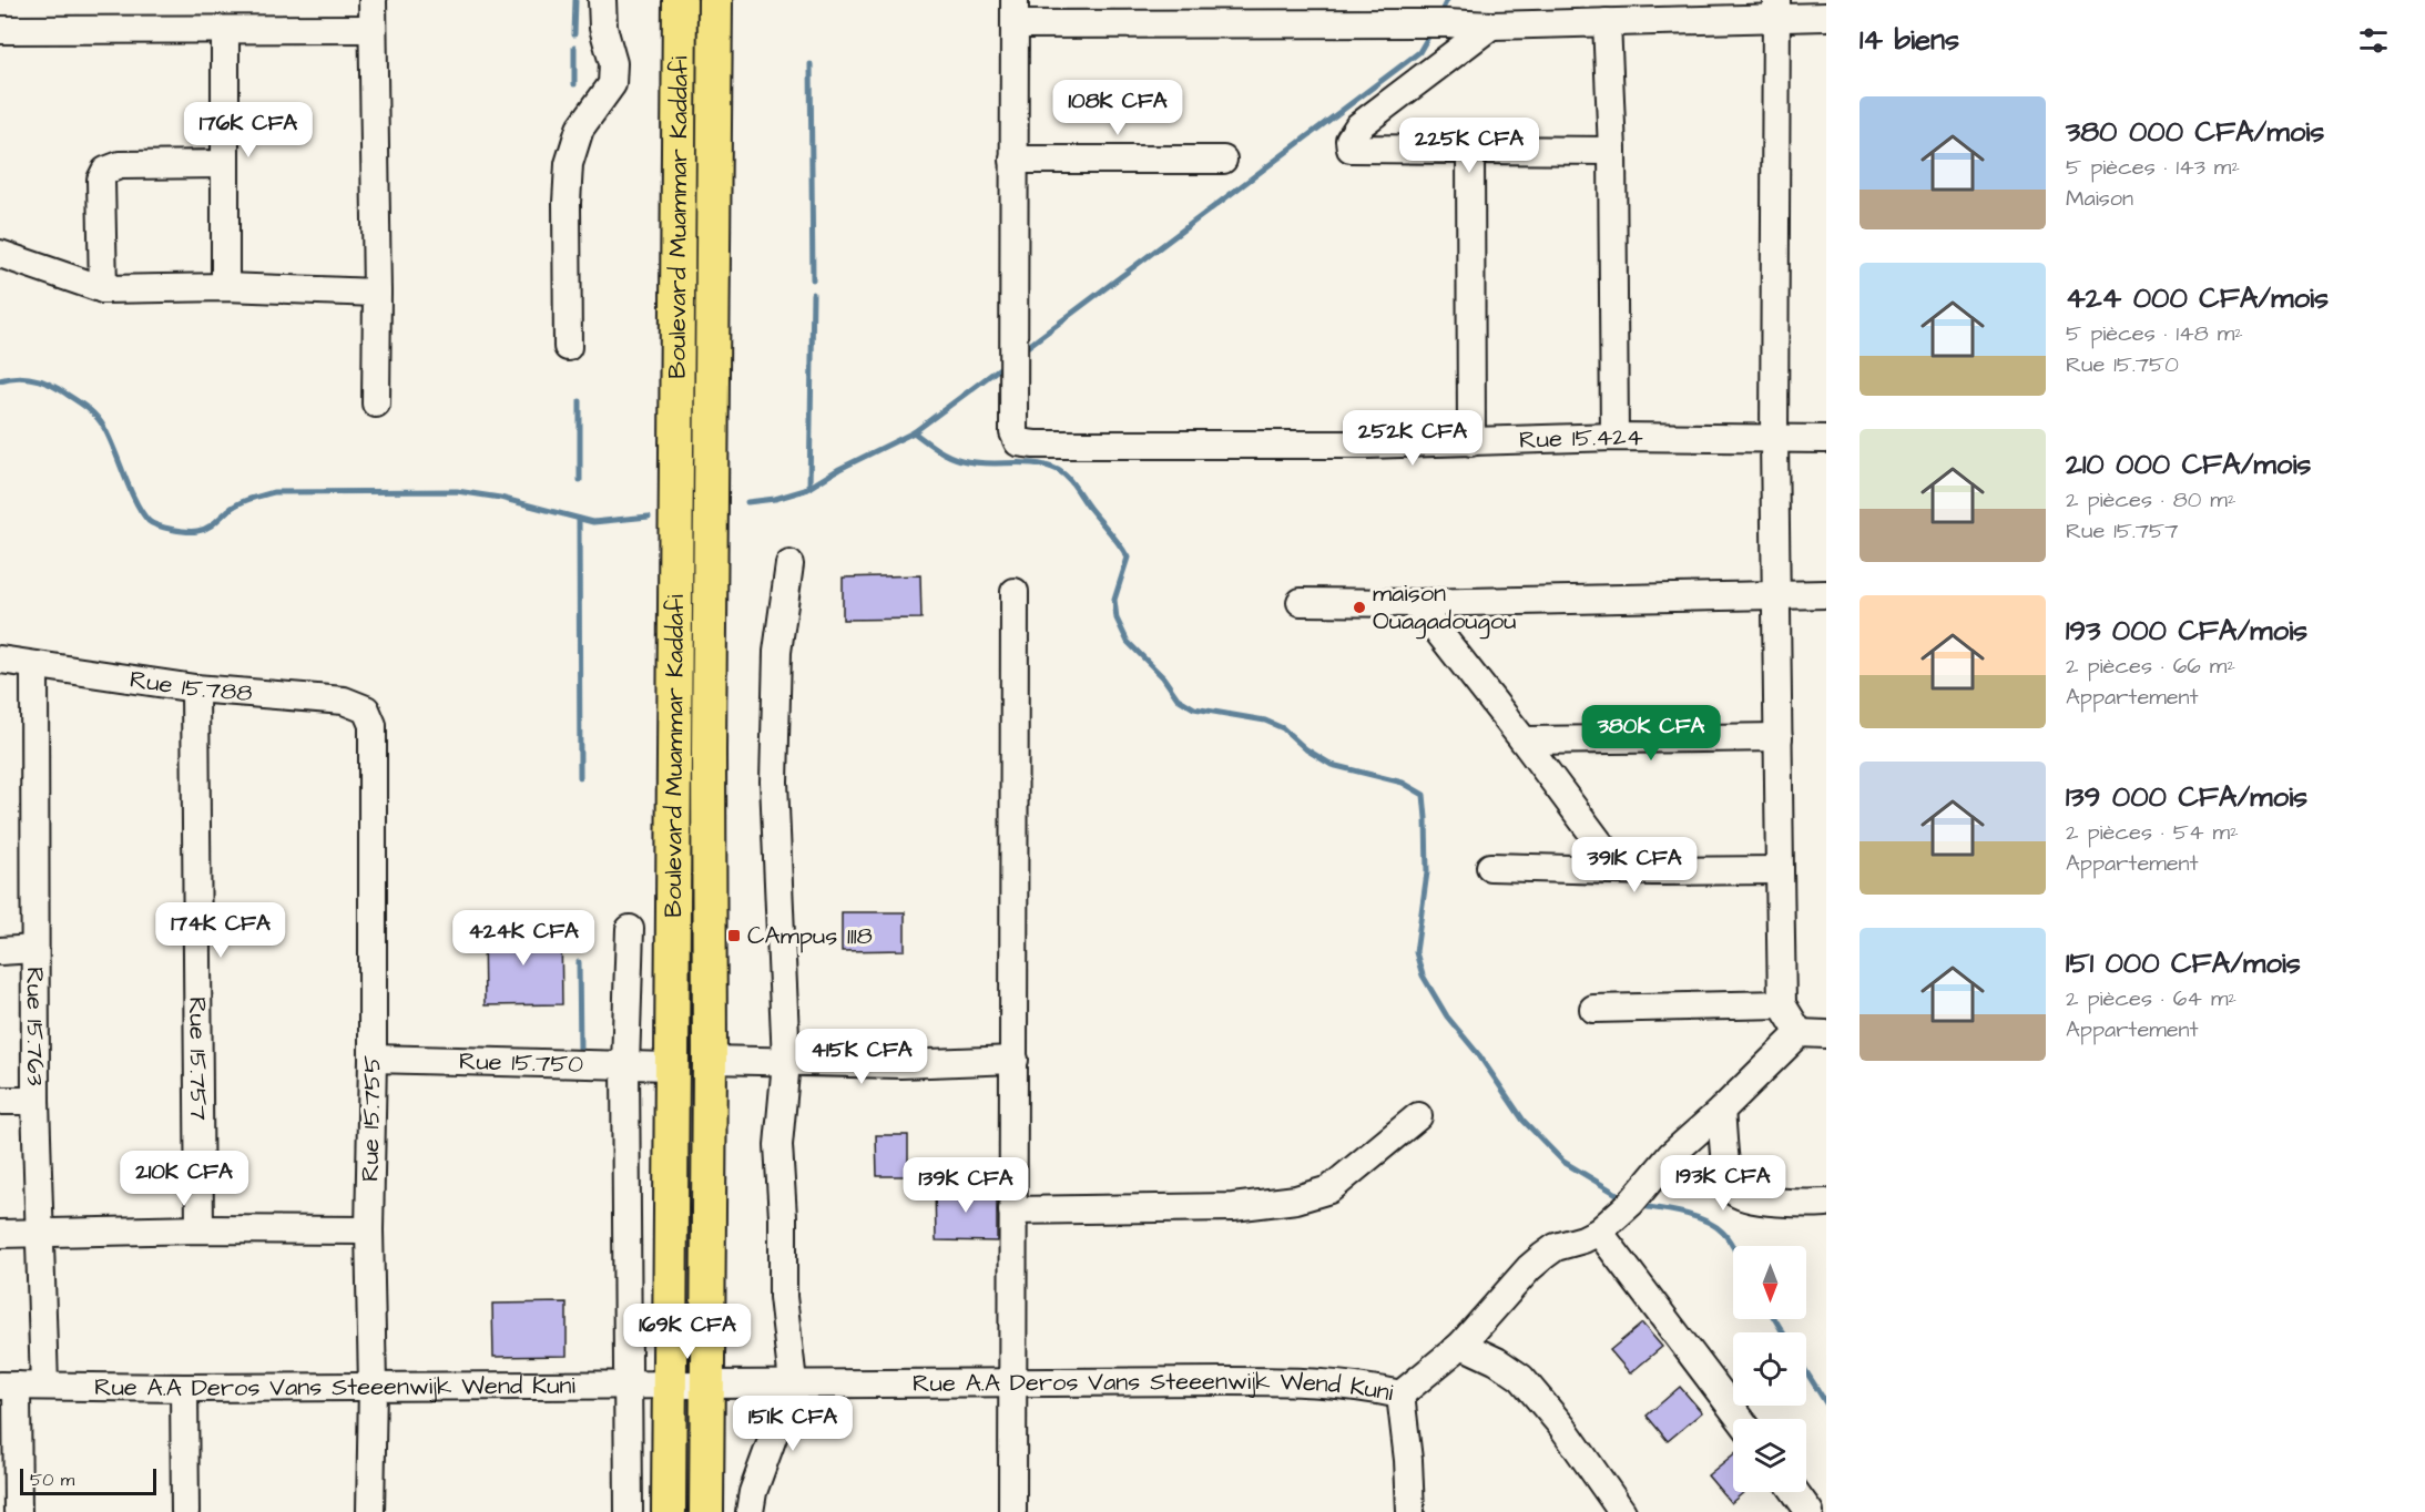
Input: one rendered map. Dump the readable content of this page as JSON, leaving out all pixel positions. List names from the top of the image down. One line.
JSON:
{"streets":{"main road":["Boulevard Muammar Kaddafi"],"street":["Rue 15.424","Rue 15.788","Rue 15.763","Rue 15.757","Rue 15.750","Rue 15.755","Rue A.A Deros Vans Steeenwijk Wend Kuni"]},"crossings":[["Boulevard Muammar Kaddafi","Rue 15.750"],["Boulevard Muammar Kaddafi","Rue A.A Deros Vans Steeenwijk Wend Kuni"],["Rue 15.788","Rue 15.763"],["Rue 15.788","Rue 15.757"],["Rue 15.788","Rue 15.755"],["Rue 15.763","Rue A.A Deros Vans Steeenwijk Wend Kuni"],["Rue 15.750","Rue 15.755"],["Rue 15.755","Rue A.A Deros Vans Steeenwijk Wend Kuni"]],"places":{"other":["maison Ouagadougou"],"transit":["CAmpus 1118"]},"scale_bar":"50 m","north":"bottom","page":{"heading":"14 biens","price":["108K CFA","176K CFA","225K CFA","252K CFA","380K CFA","391K CFA","174K CFA","424K CFA","415K CFA","210K CFA","193K CFA","139K CFA","169K CFA","151K CFA"],"list":[{"name":"380 000 CFA/mois","note":"5 pièces · 143 m² · Maison"},{"name":"424 000 CFA/mois","note":"5 pièces · 148 m² · Rue 15.750"},{"name":"210 000 CFA/mois","note":"2 pièces · 80 m² · Rue 15.757"},{"name":"193 000 CFA/mois","note":"2 pièces · 66 m² · Appartement"},{"name":"139 000 CFA/mois","note":"2 pièces · 54 m² · Appartement"},{"name":"151 000 CFA/mois","note":"2 pièces · 64 m² · Appartement"}],"scale":"50 m"}}
